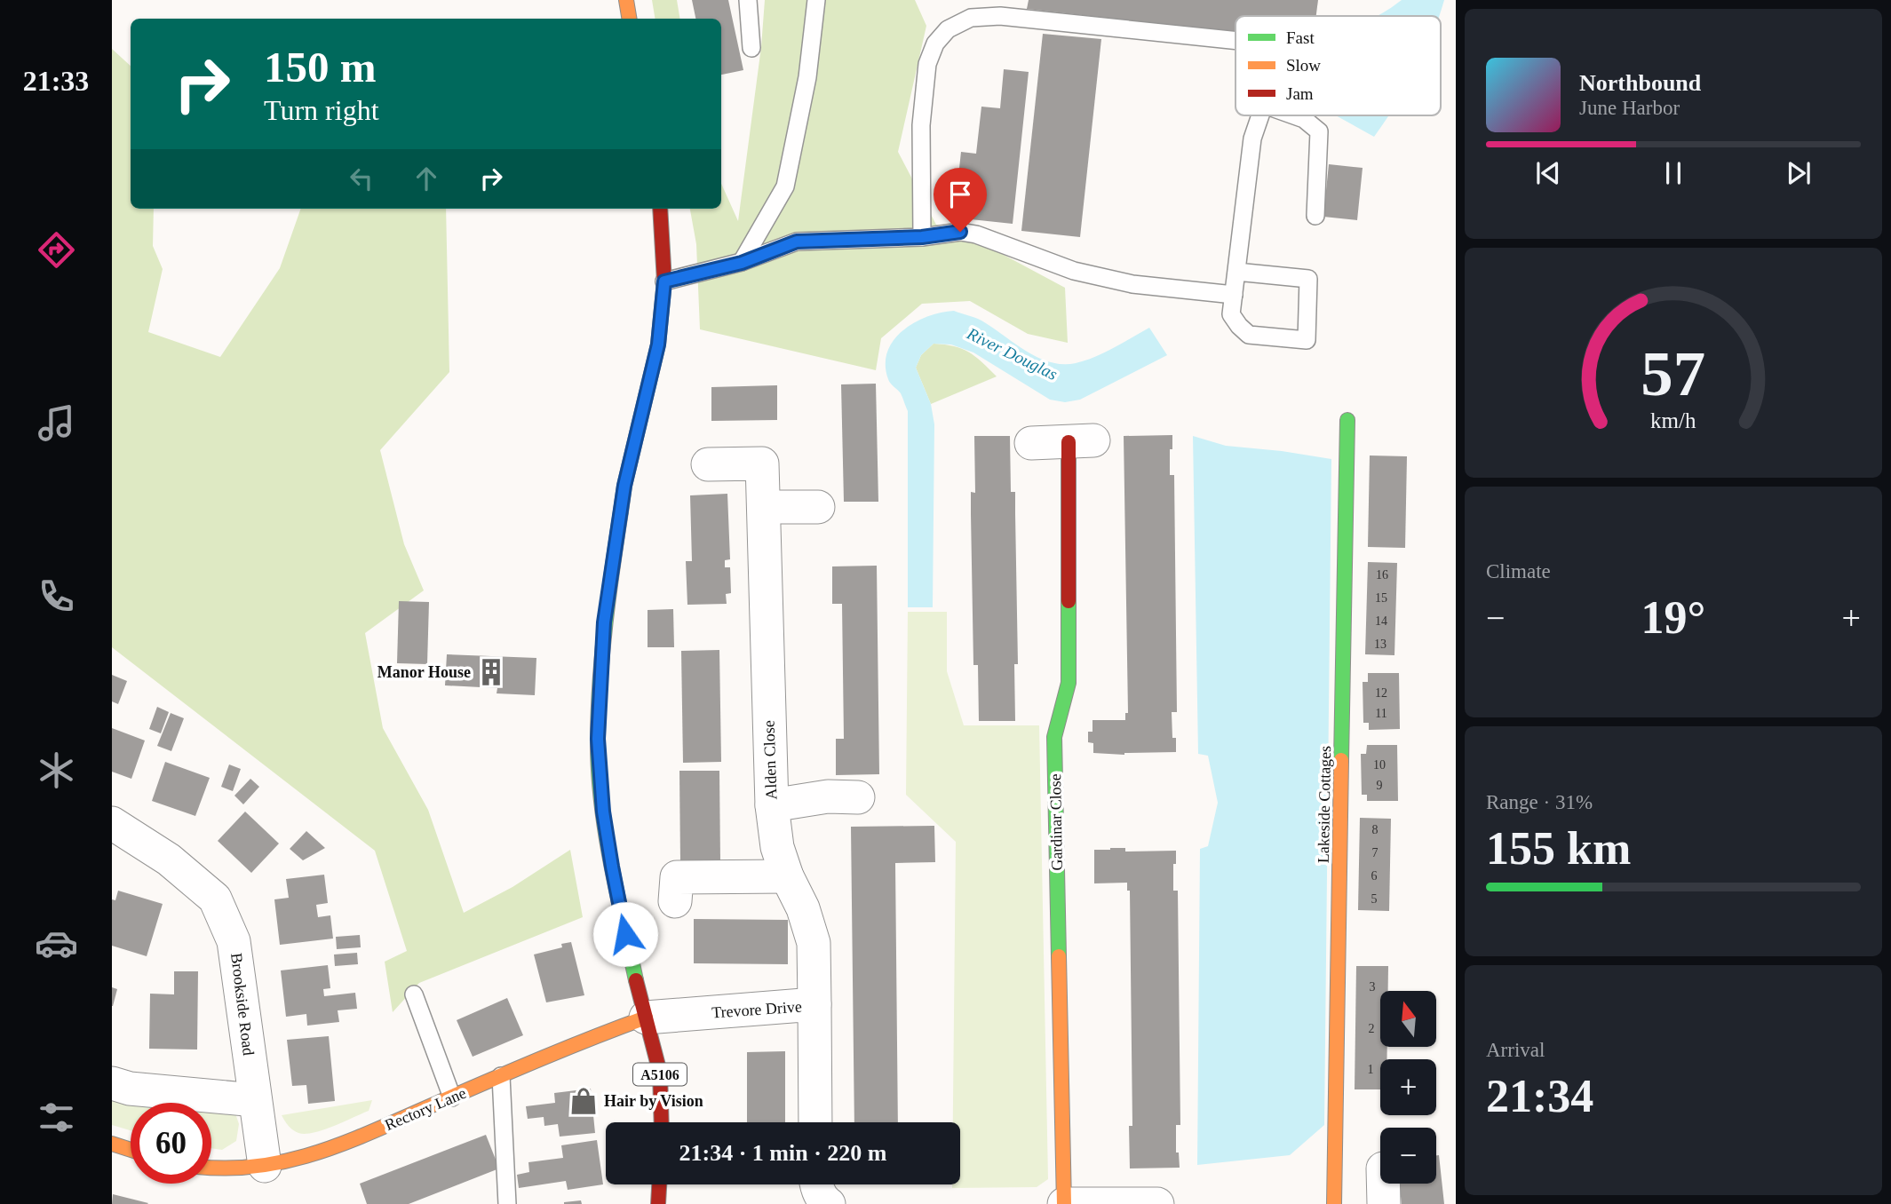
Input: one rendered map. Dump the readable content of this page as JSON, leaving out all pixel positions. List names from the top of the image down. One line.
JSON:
{"streets":{"main road":["Lakeside Cottages","Gardinar Close","A5106","Rectory Lane"],"street":["Alden Close","Brookside Road","Trevore Drive"]},"crossings":[["Alden Close","Trevore Drive"],["Brookside Road","Rectory Lane"],["Trevore Drive","A5106"],["Trevore Drive","Rectory Lane"],["A5106","Rectory Lane"]],"water":["River Douglas"],"places":{"building":["Manor House"],"shop":["Hair by Vision"]},"house_numbers":["16","15","14","13","12","11","10","9","8","7","6","5","3","2","1"],"legend":["Fast","Slow","Jam"],"north":"top","page":{"tabs":"21:33","turn":["150 m","Turn right"],"song":["Northbound","June Harbor"],"tile":["Climate",["Range · 31%","155 km"],["Arrival","21:34"]],"heat":["−","19°","+"],"map_buttons":["+","−"],"limit":"60","trip":"21:34 · 1 min · 220 m","gauge":["57","km/h"]}}
